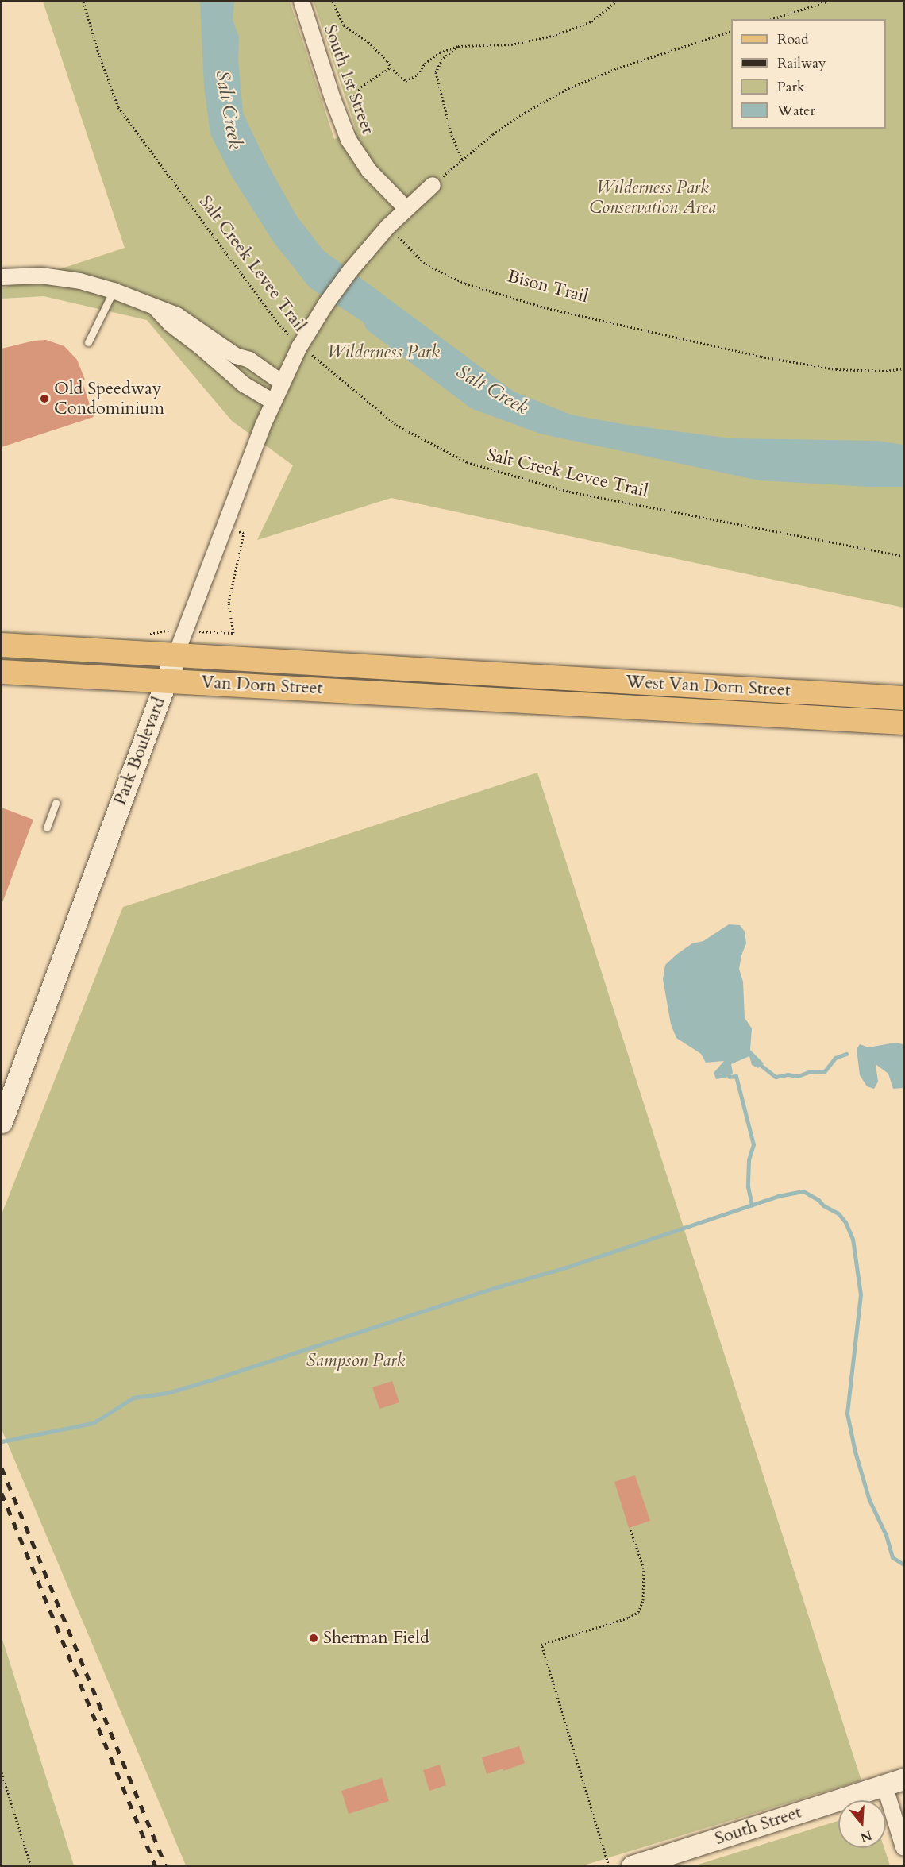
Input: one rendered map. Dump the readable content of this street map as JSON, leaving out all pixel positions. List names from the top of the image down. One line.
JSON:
{"streets":{"main road":["Van Dorn Street","West Van Dorn Street","Park Boulevard","South Street"],"street":["South 1st Street"],"path":["Salt Creek Levee Trail","Bison Trail"]},"crossings":[["Van Dorn Street","West Van Dorn Street"],["Van Dorn Street","Park Boulevard"]],"water":["Salt Creek"],"parks":["Wilderness Park Conservation Area","Wilderness Park","Sampson Park"],"places":["Old Speedway Condominium","Sherman Field"],"legend":["Road","Railway","Park","Water"],"north":"bottom"}
